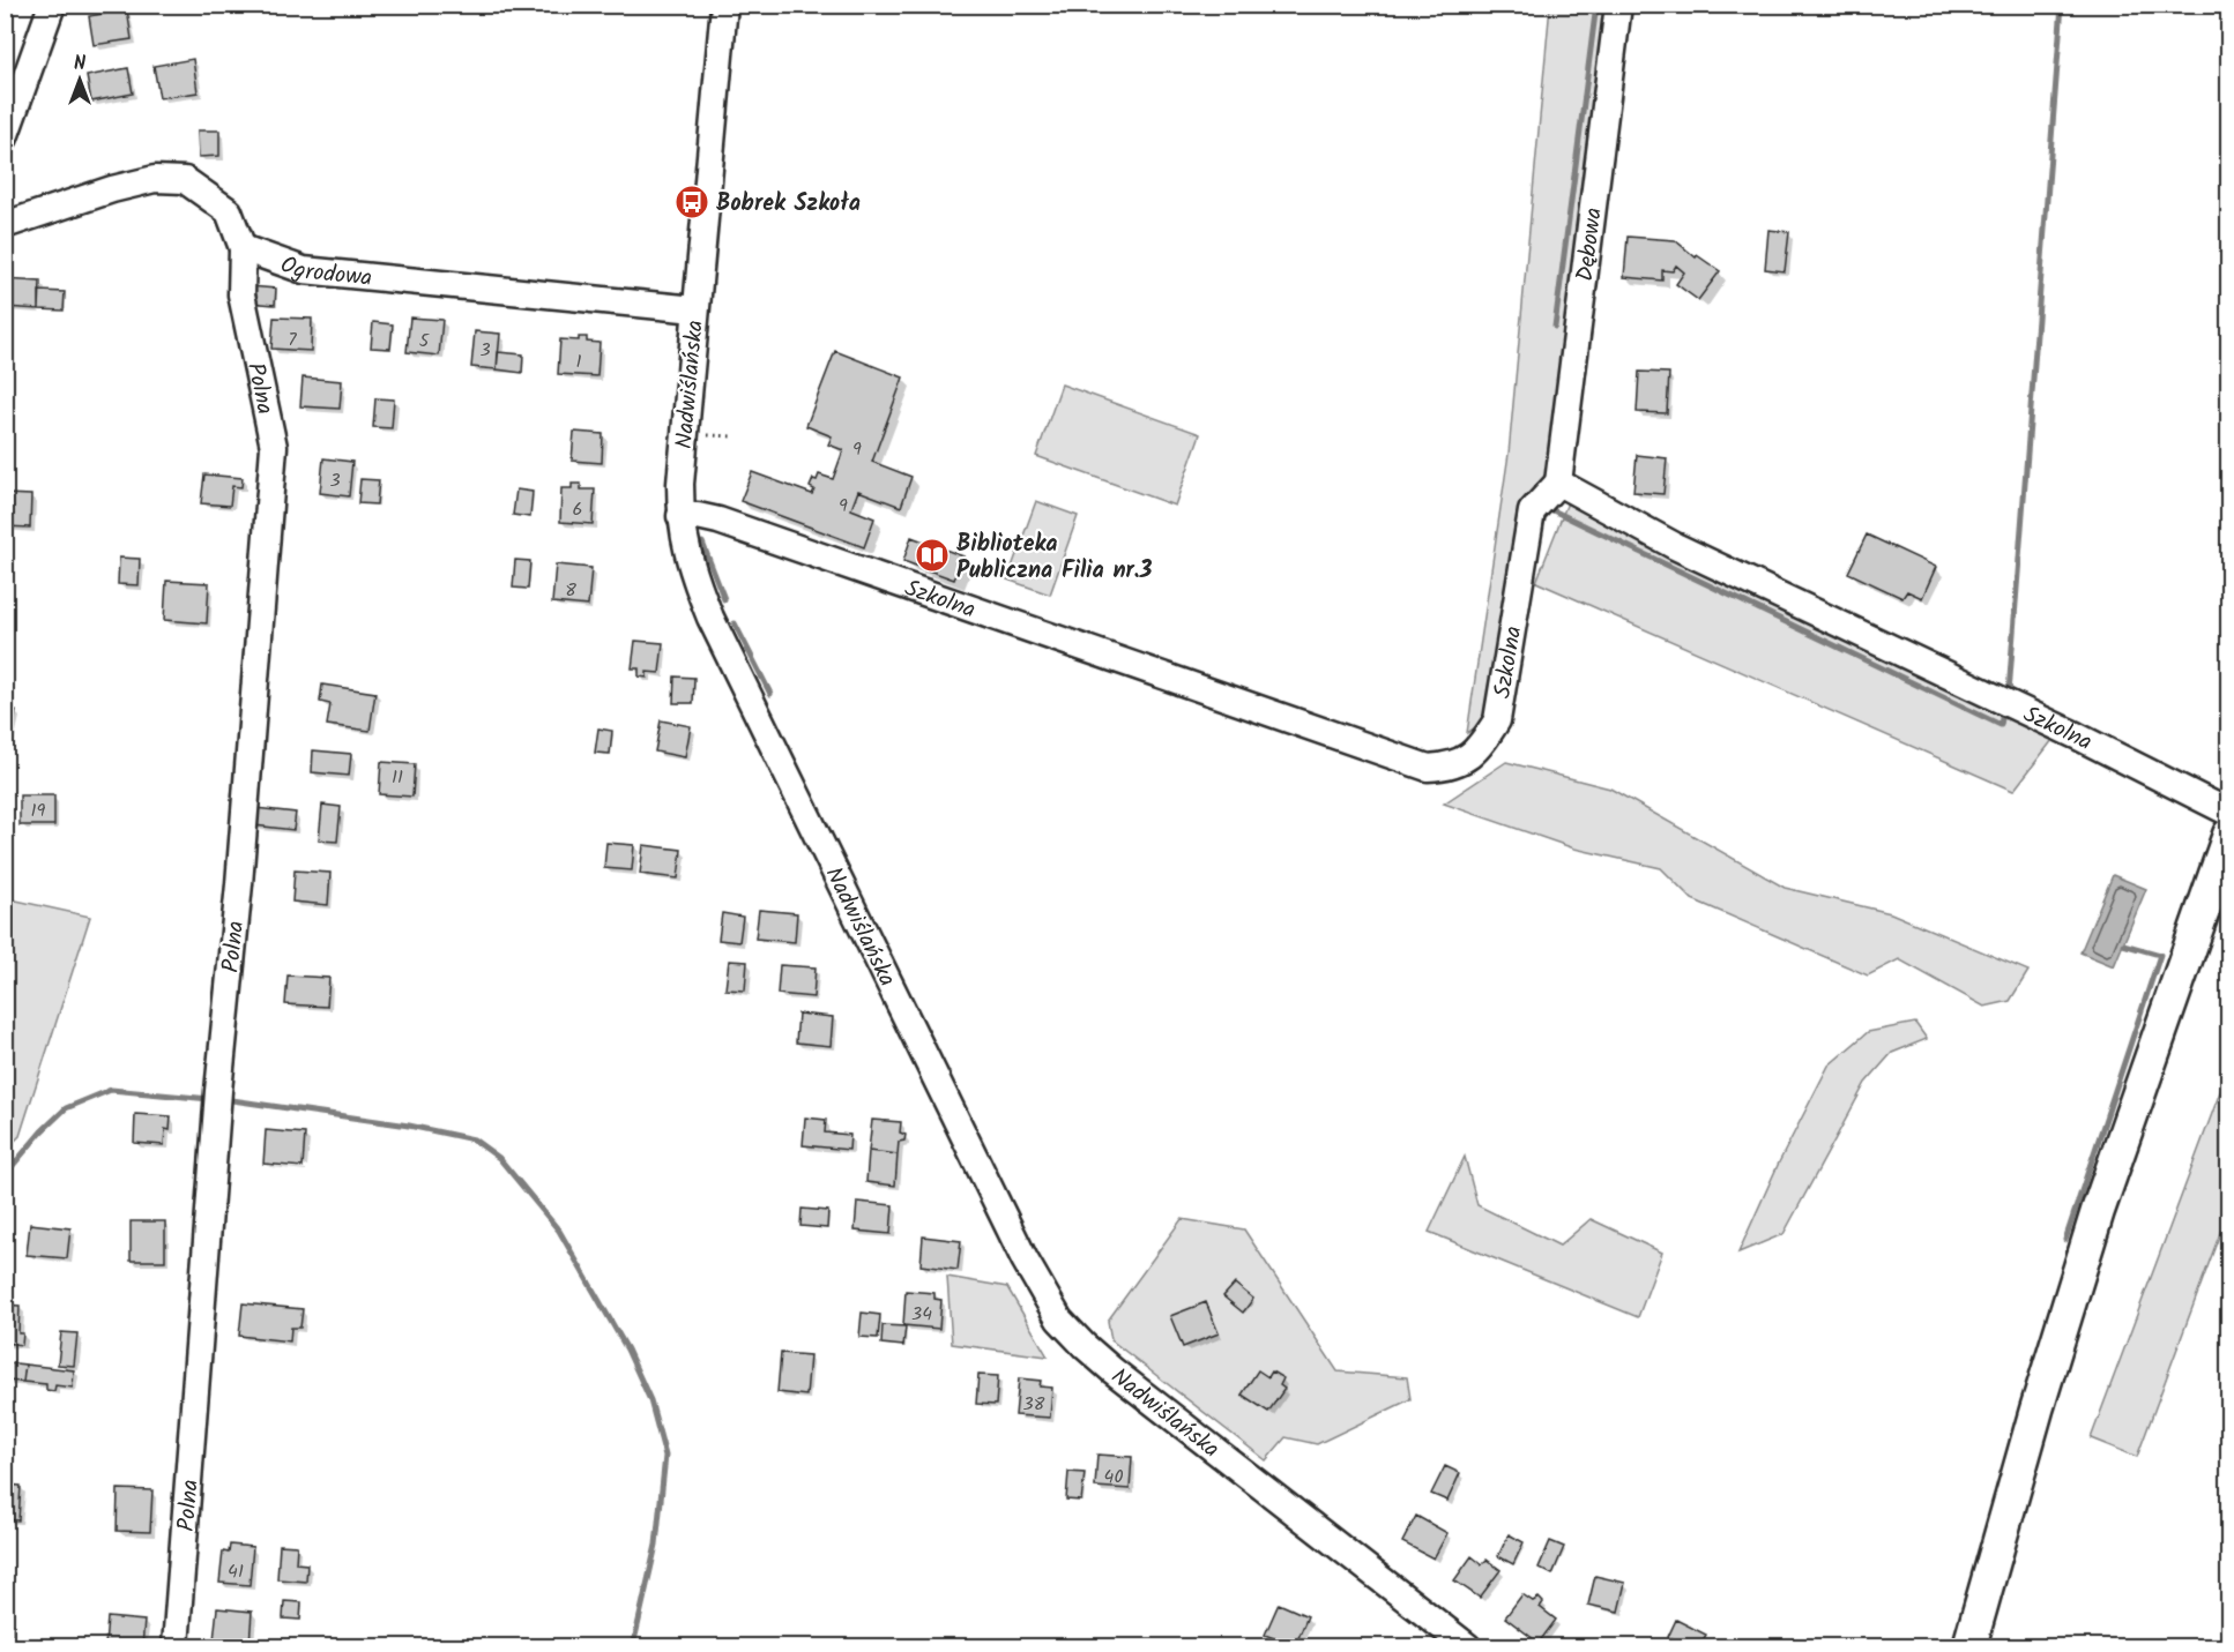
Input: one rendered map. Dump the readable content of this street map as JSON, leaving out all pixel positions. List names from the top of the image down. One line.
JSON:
{"streets":{"street":["Dębowa","Ogrodowa","Nadwiślańska","Polna","Szkolna"]},"crossings":[["Dębowa","Szkolna"],["Ogrodowa","Nadwiślańska"],["Ogrodowa","Polna"],["Nadwiślańska","Szkolna"]],"places":{"bus stop":["Bobrek Szkoła"],"library":["Biblioteka Publiczna Filia nr.3"]},"house_numbers":["7","5","3","1","9","3","9","6","8","11","19","34","38","40","41"],"north":"top"}
